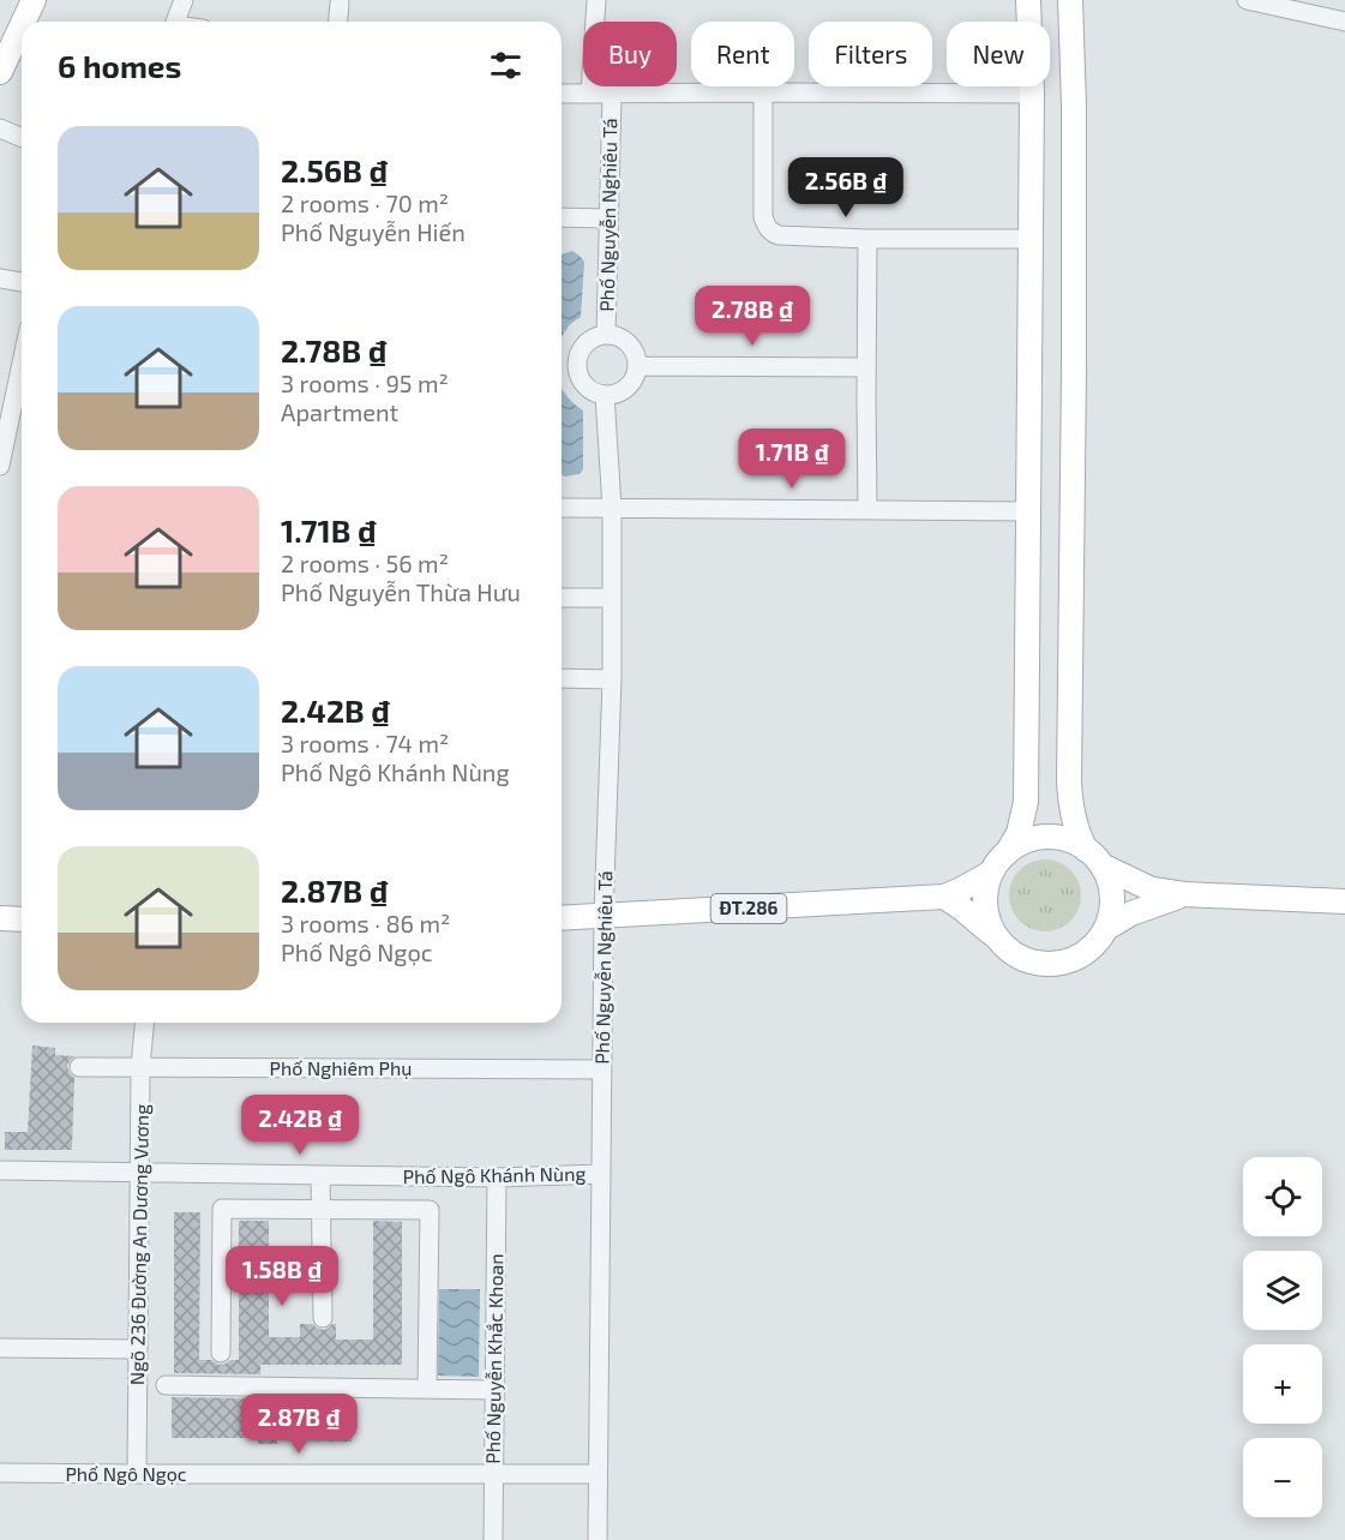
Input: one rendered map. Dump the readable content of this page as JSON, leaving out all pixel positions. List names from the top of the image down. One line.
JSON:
{"streets":{"main road":["ĐT.286"],"street":["Phố Nguyễn Nghiêu Tá","Phố Nghiêm Phụ","Phố Ngô Khánh Nùng","Ngõ 236 Đường An Dương Vương","Phố Nguyễn Khắc Khoan","Phố Ngô Ngọc"]},"crossings":[["Phố Nguyễn Nghiêu Tá","ĐT.286"],["Phố Nguyễn Nghiêu Tá","Phố Nghiêm Phụ"],["Phố Nguyễn Nghiêu Tá","Phố Ngô Khánh Nùng"],["Phố Nguyễn Nghiêu Tá","Phố Ngô Ngọc"],["Phố Nghiêm Phụ","Ngõ 236 Đường An Dương Vương"],["Phố Ngô Khánh Nùng","Ngõ 236 Đường An Dương Vương"],["Phố Ngô Khánh Nùng","Phố Nguyễn Khắc Khoan"],["Ngõ 236 Đường An Dương Vương","Phố Ngô Ngọc"],["Phố Nguyễn Khắc Khoan","Phố Ngô Ngọc"]],"page":{"chip":["Buy","Rent","Filters","New"],"heading":"6 homes","list":[{"name":"2.56B ₫","note":"2 rooms · 70 m² · Phố Nguyễn Hiến"},{"name":"2.78B ₫","note":"3 rooms · 95 m² · Apartment"},{"name":"1.71B ₫","note":"2 rooms · 56 m² · Phố Nguyễn Thừa Hưu"},{"name":"2.42B ₫","note":"3 rooms · 74 m² · Phố Ngô Khánh Nùng"},{"name":"2.87B ₫","note":"3 rooms · 86 m² · Phố Ngô Ngọc"}],"price":["2.56B ₫","2.78B ₫","1.71B ₫","2.42B ₫","1.58B ₫","2.87B ₫"],"map_buttons":["+","−"]}}
